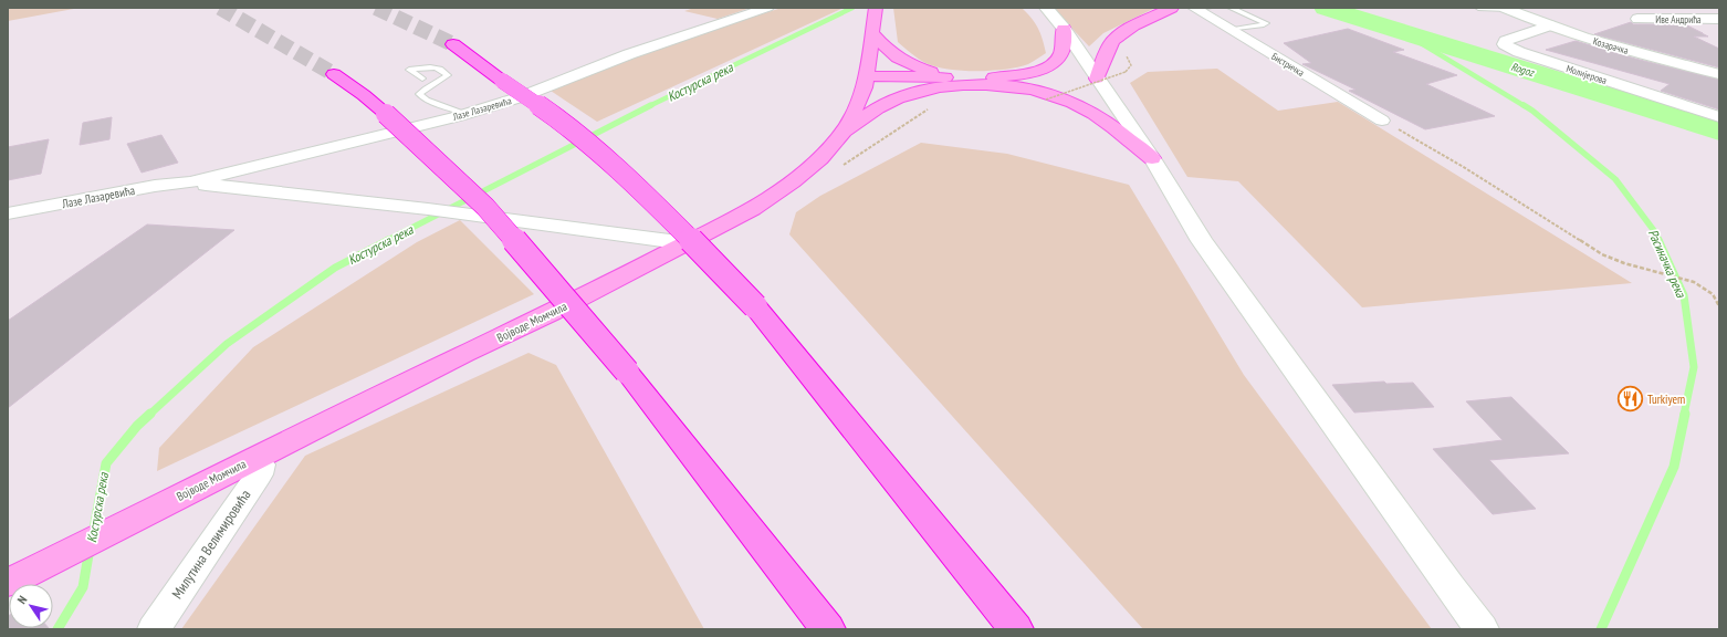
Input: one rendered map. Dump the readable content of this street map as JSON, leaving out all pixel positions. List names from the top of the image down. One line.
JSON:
{"streets":{"main road":["Козарачка","Војводе Момчила"],"street":["Иве Андрића","Бистричка","Молијерова","Лазе Лазаревића","Милутина Велимировића"]},"crossings":[["Козарачка","Молијерова"],["Лазе Лазаревића","Војводе Момчила"],["Војводе Момчила","Милутина Велимировића"]],"water":["Rogoz","Костурска река","Расиначка река"],"places":{"restaurant":["Turkiyem"]},"north":"top left"}
